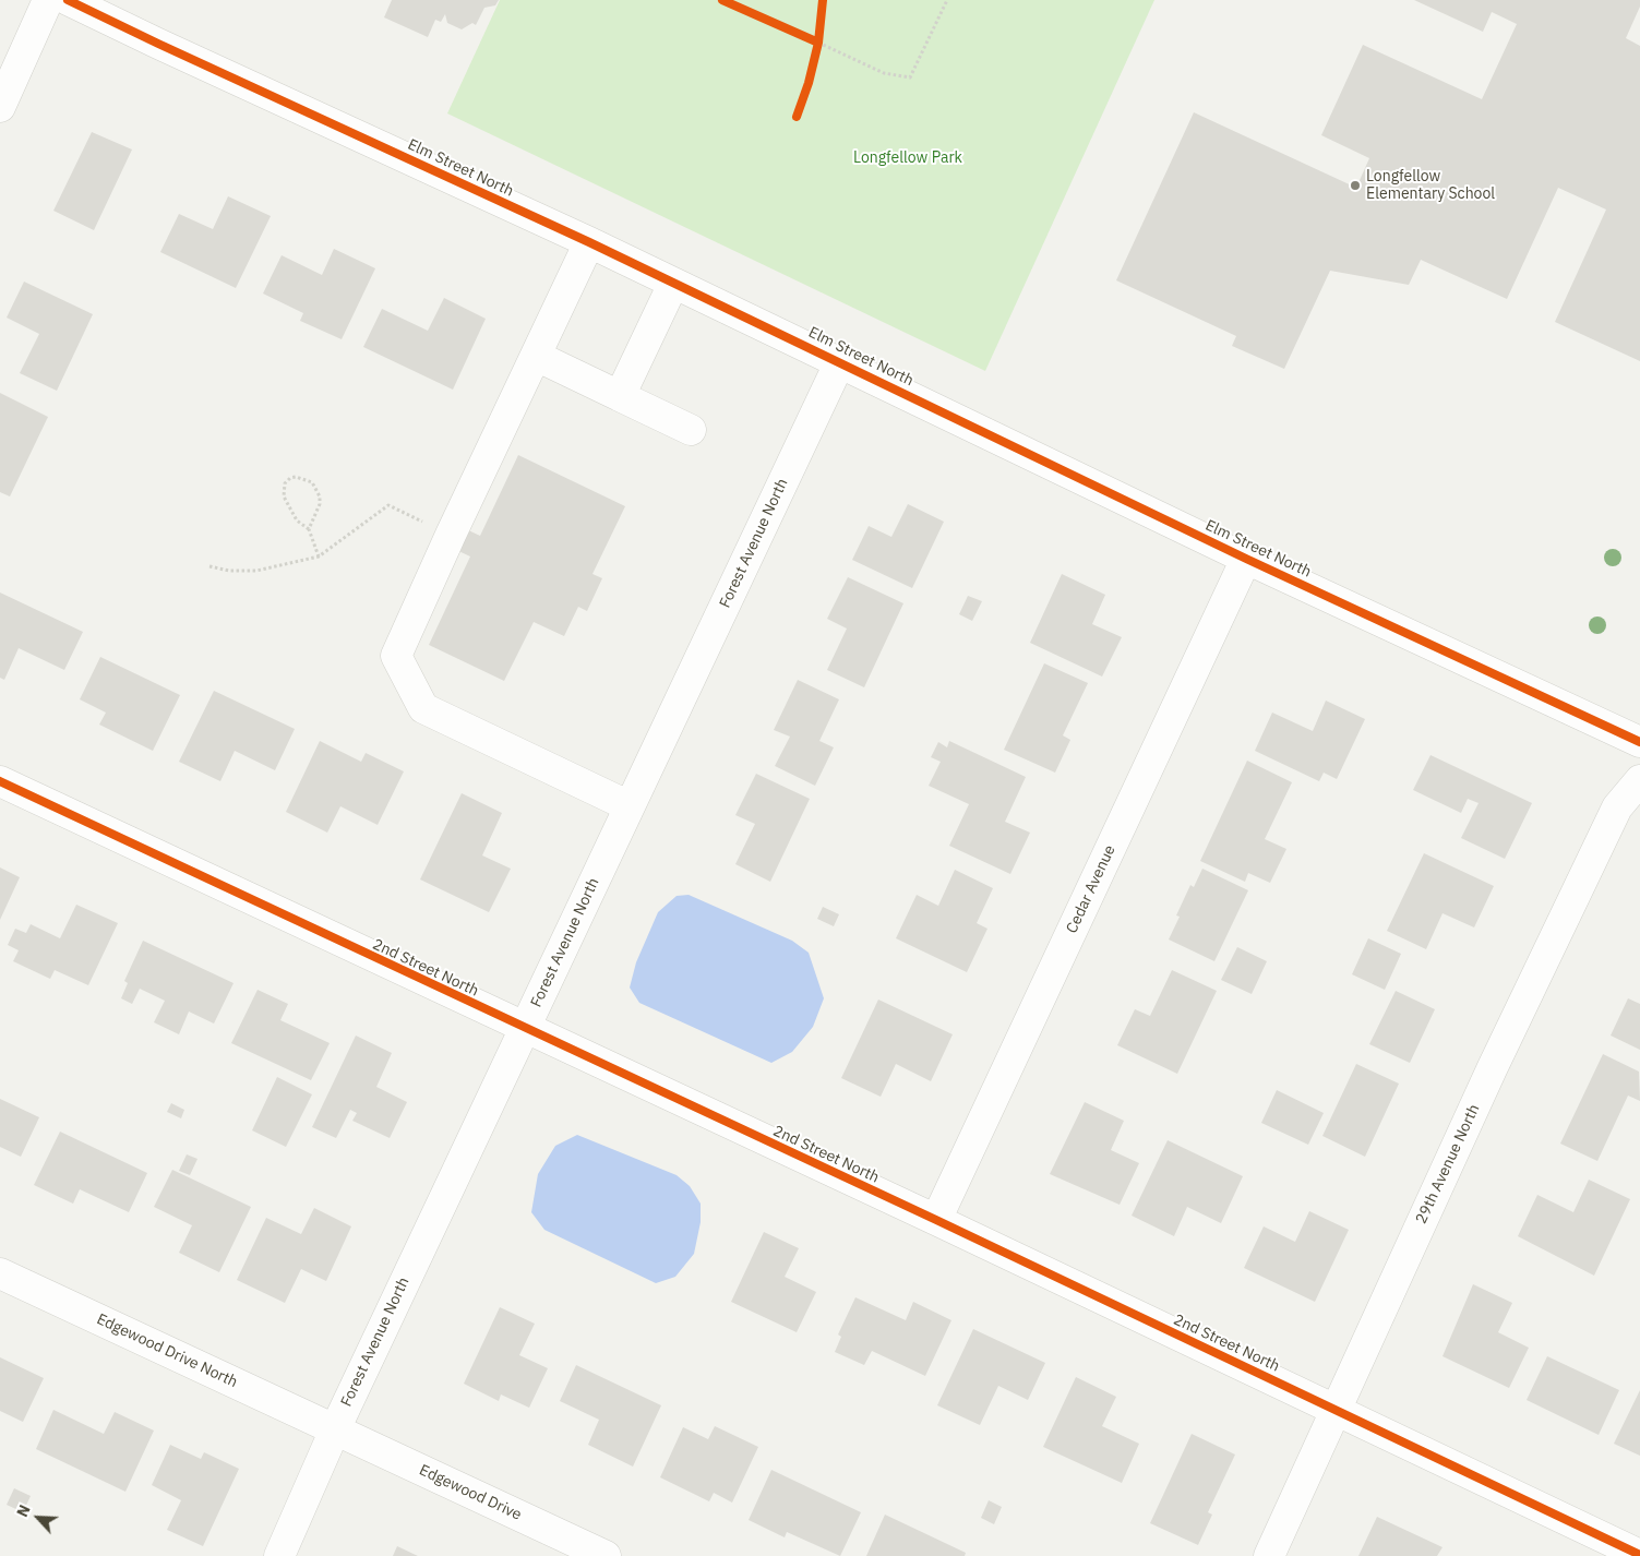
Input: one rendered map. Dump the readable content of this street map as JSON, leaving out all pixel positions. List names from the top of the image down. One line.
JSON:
{"streets":{"street":["Elm Street North","Forest Avenue North","Cedar Avenue","2nd Street North","29th Avenue North","Edgewood Drive North","Edgewood Drive"]},"crossings":[["Elm Street North","Forest Avenue North"],["Elm Street North","Cedar Avenue"],["Forest Avenue North","2nd Street North"],["Forest Avenue North","Edgewood Drive North"],["Forest Avenue North","Edgewood Drive"],["Cedar Avenue","2nd Street North"],["2nd Street North","29th Avenue North"],["Edgewood Drive North","Edgewood Drive"]],"parks":["Longfellow Park"],"places":["Longfellow Elementary School"],"north":"top left"}
